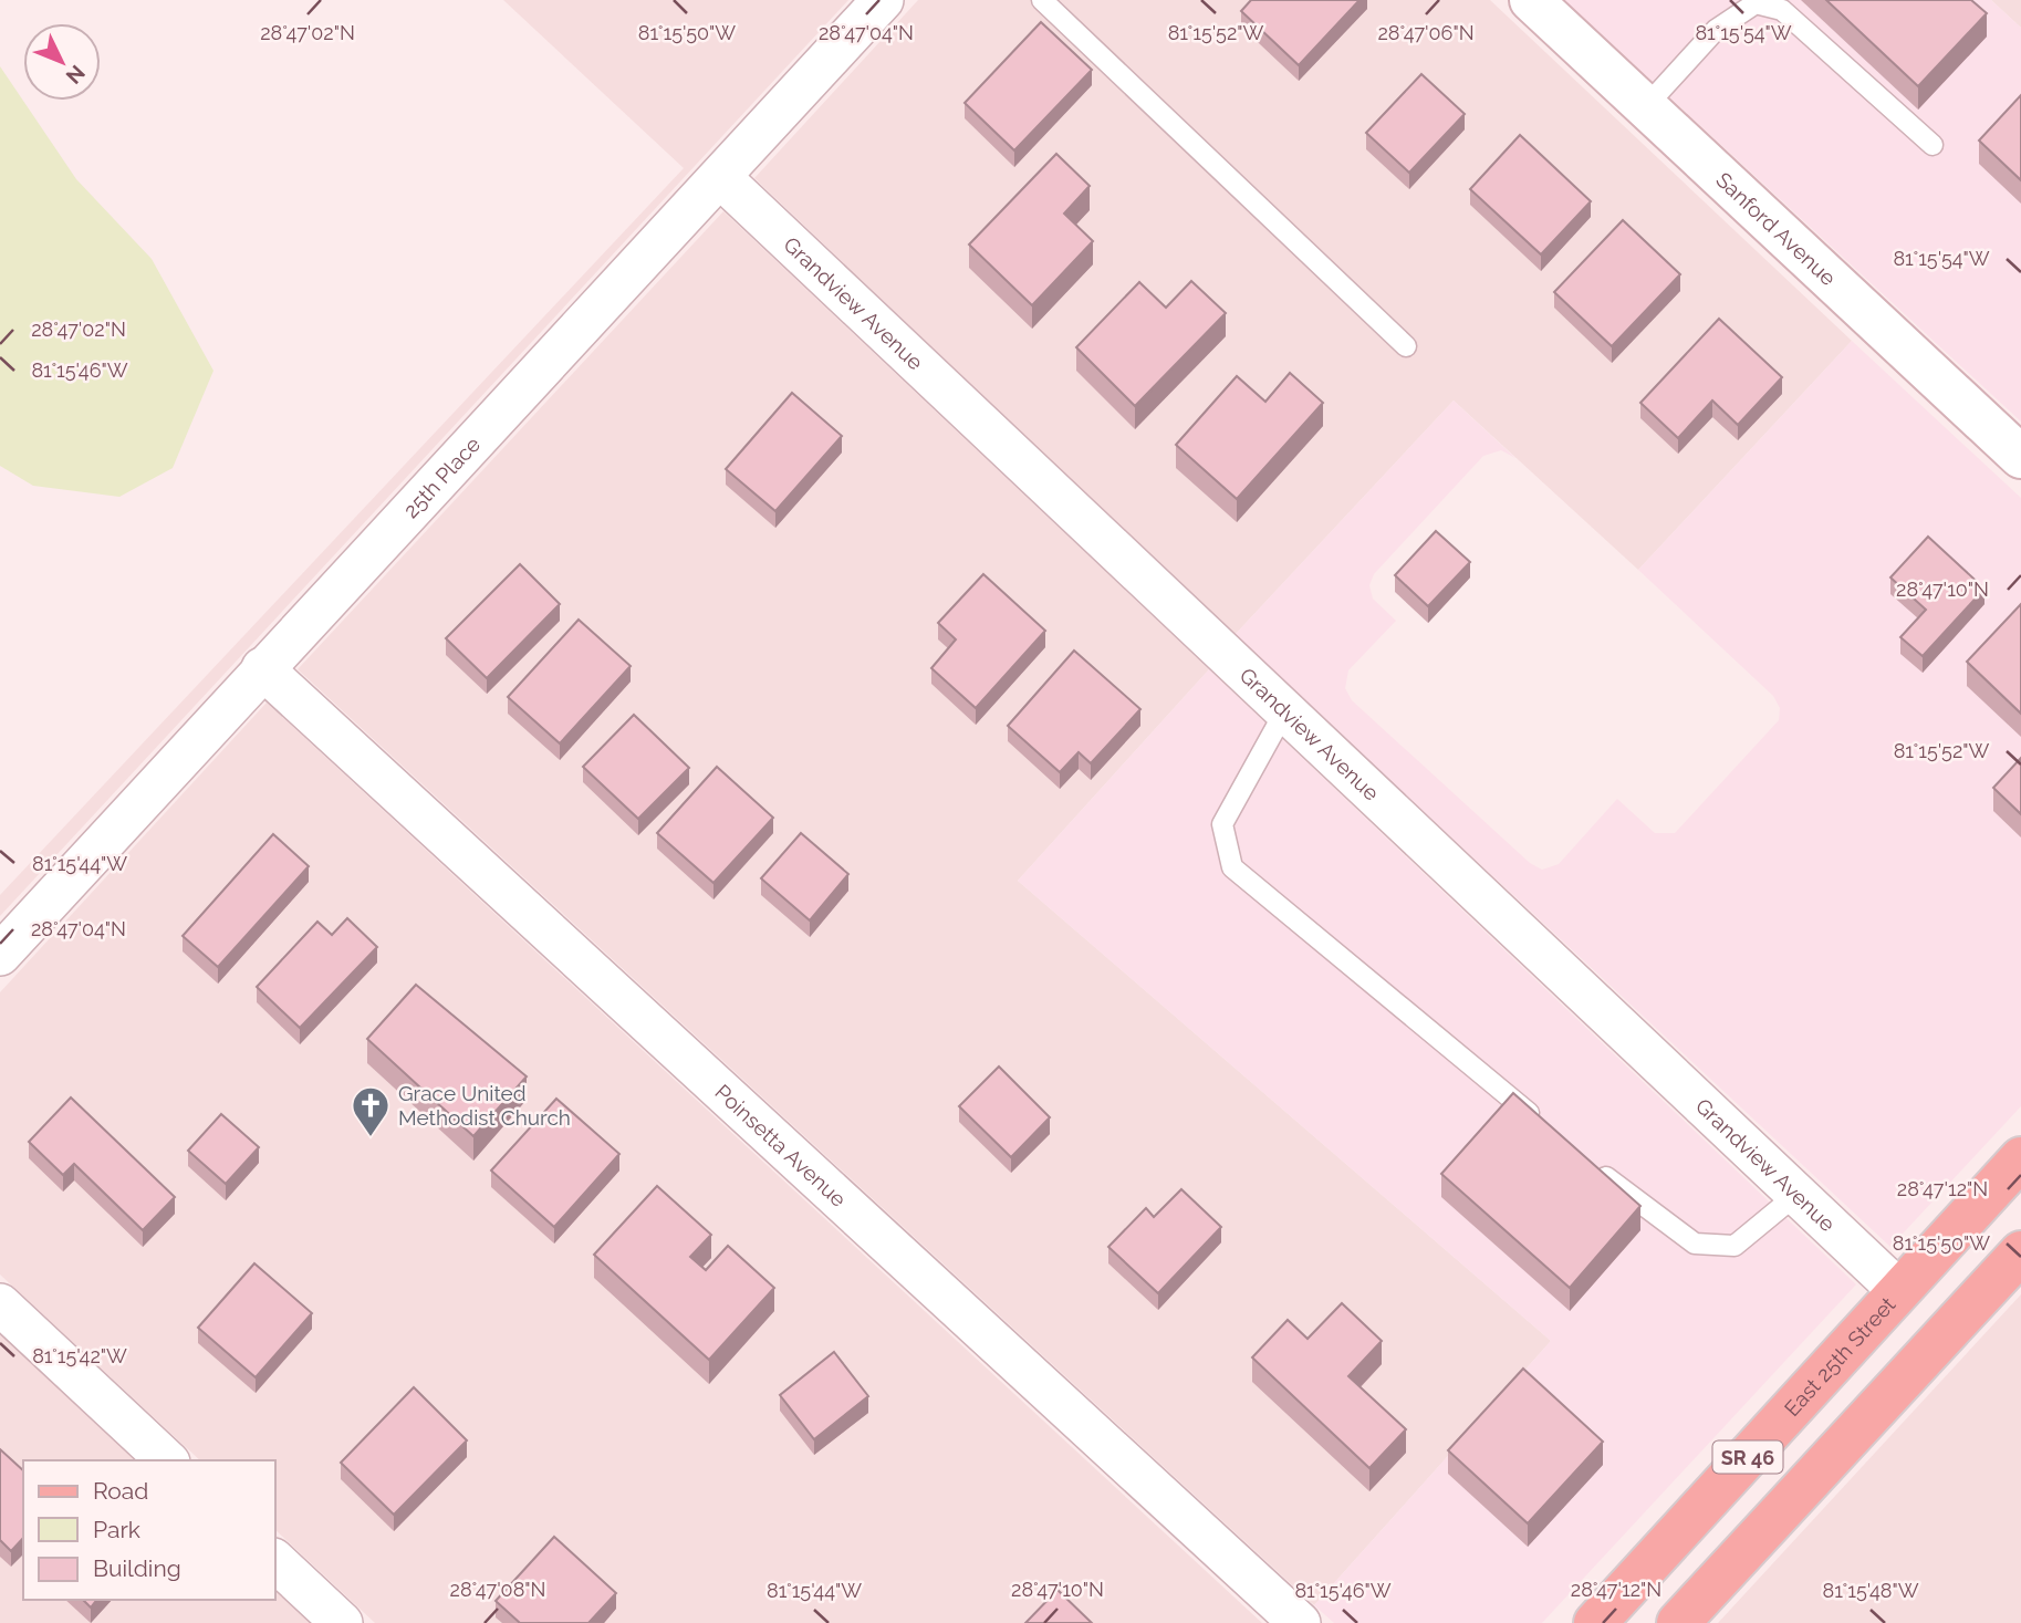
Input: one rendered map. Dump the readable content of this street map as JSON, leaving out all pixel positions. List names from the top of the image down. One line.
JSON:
{"streets":{"main road":["Sanford Avenue","East 25th Street","SR 46"],"street":["Grandview Avenue","25th Place","Poinsetta Avenue"]},"crossings":[["Grandview Avenue","25th Place"],["Grandview Avenue","East 25th Street"],["25th Place","Poinsetta Avenue"]],"places":{"church":["Grace United Methodist Church"]},"legend":["Road","Park","Building"],"north":"bottom right","coordinates":["81°15'50\"W","81°15'54\"W","81°15'52\"W","28°47'06\"N","28°47'02\"N","28°47'04\"N","81°15'46\"W","28°47'10\"N","81°15'44\"W","28°47'12\"N","81°15'42\"W","28°47'08\"N","81°15'48\"W"]}
